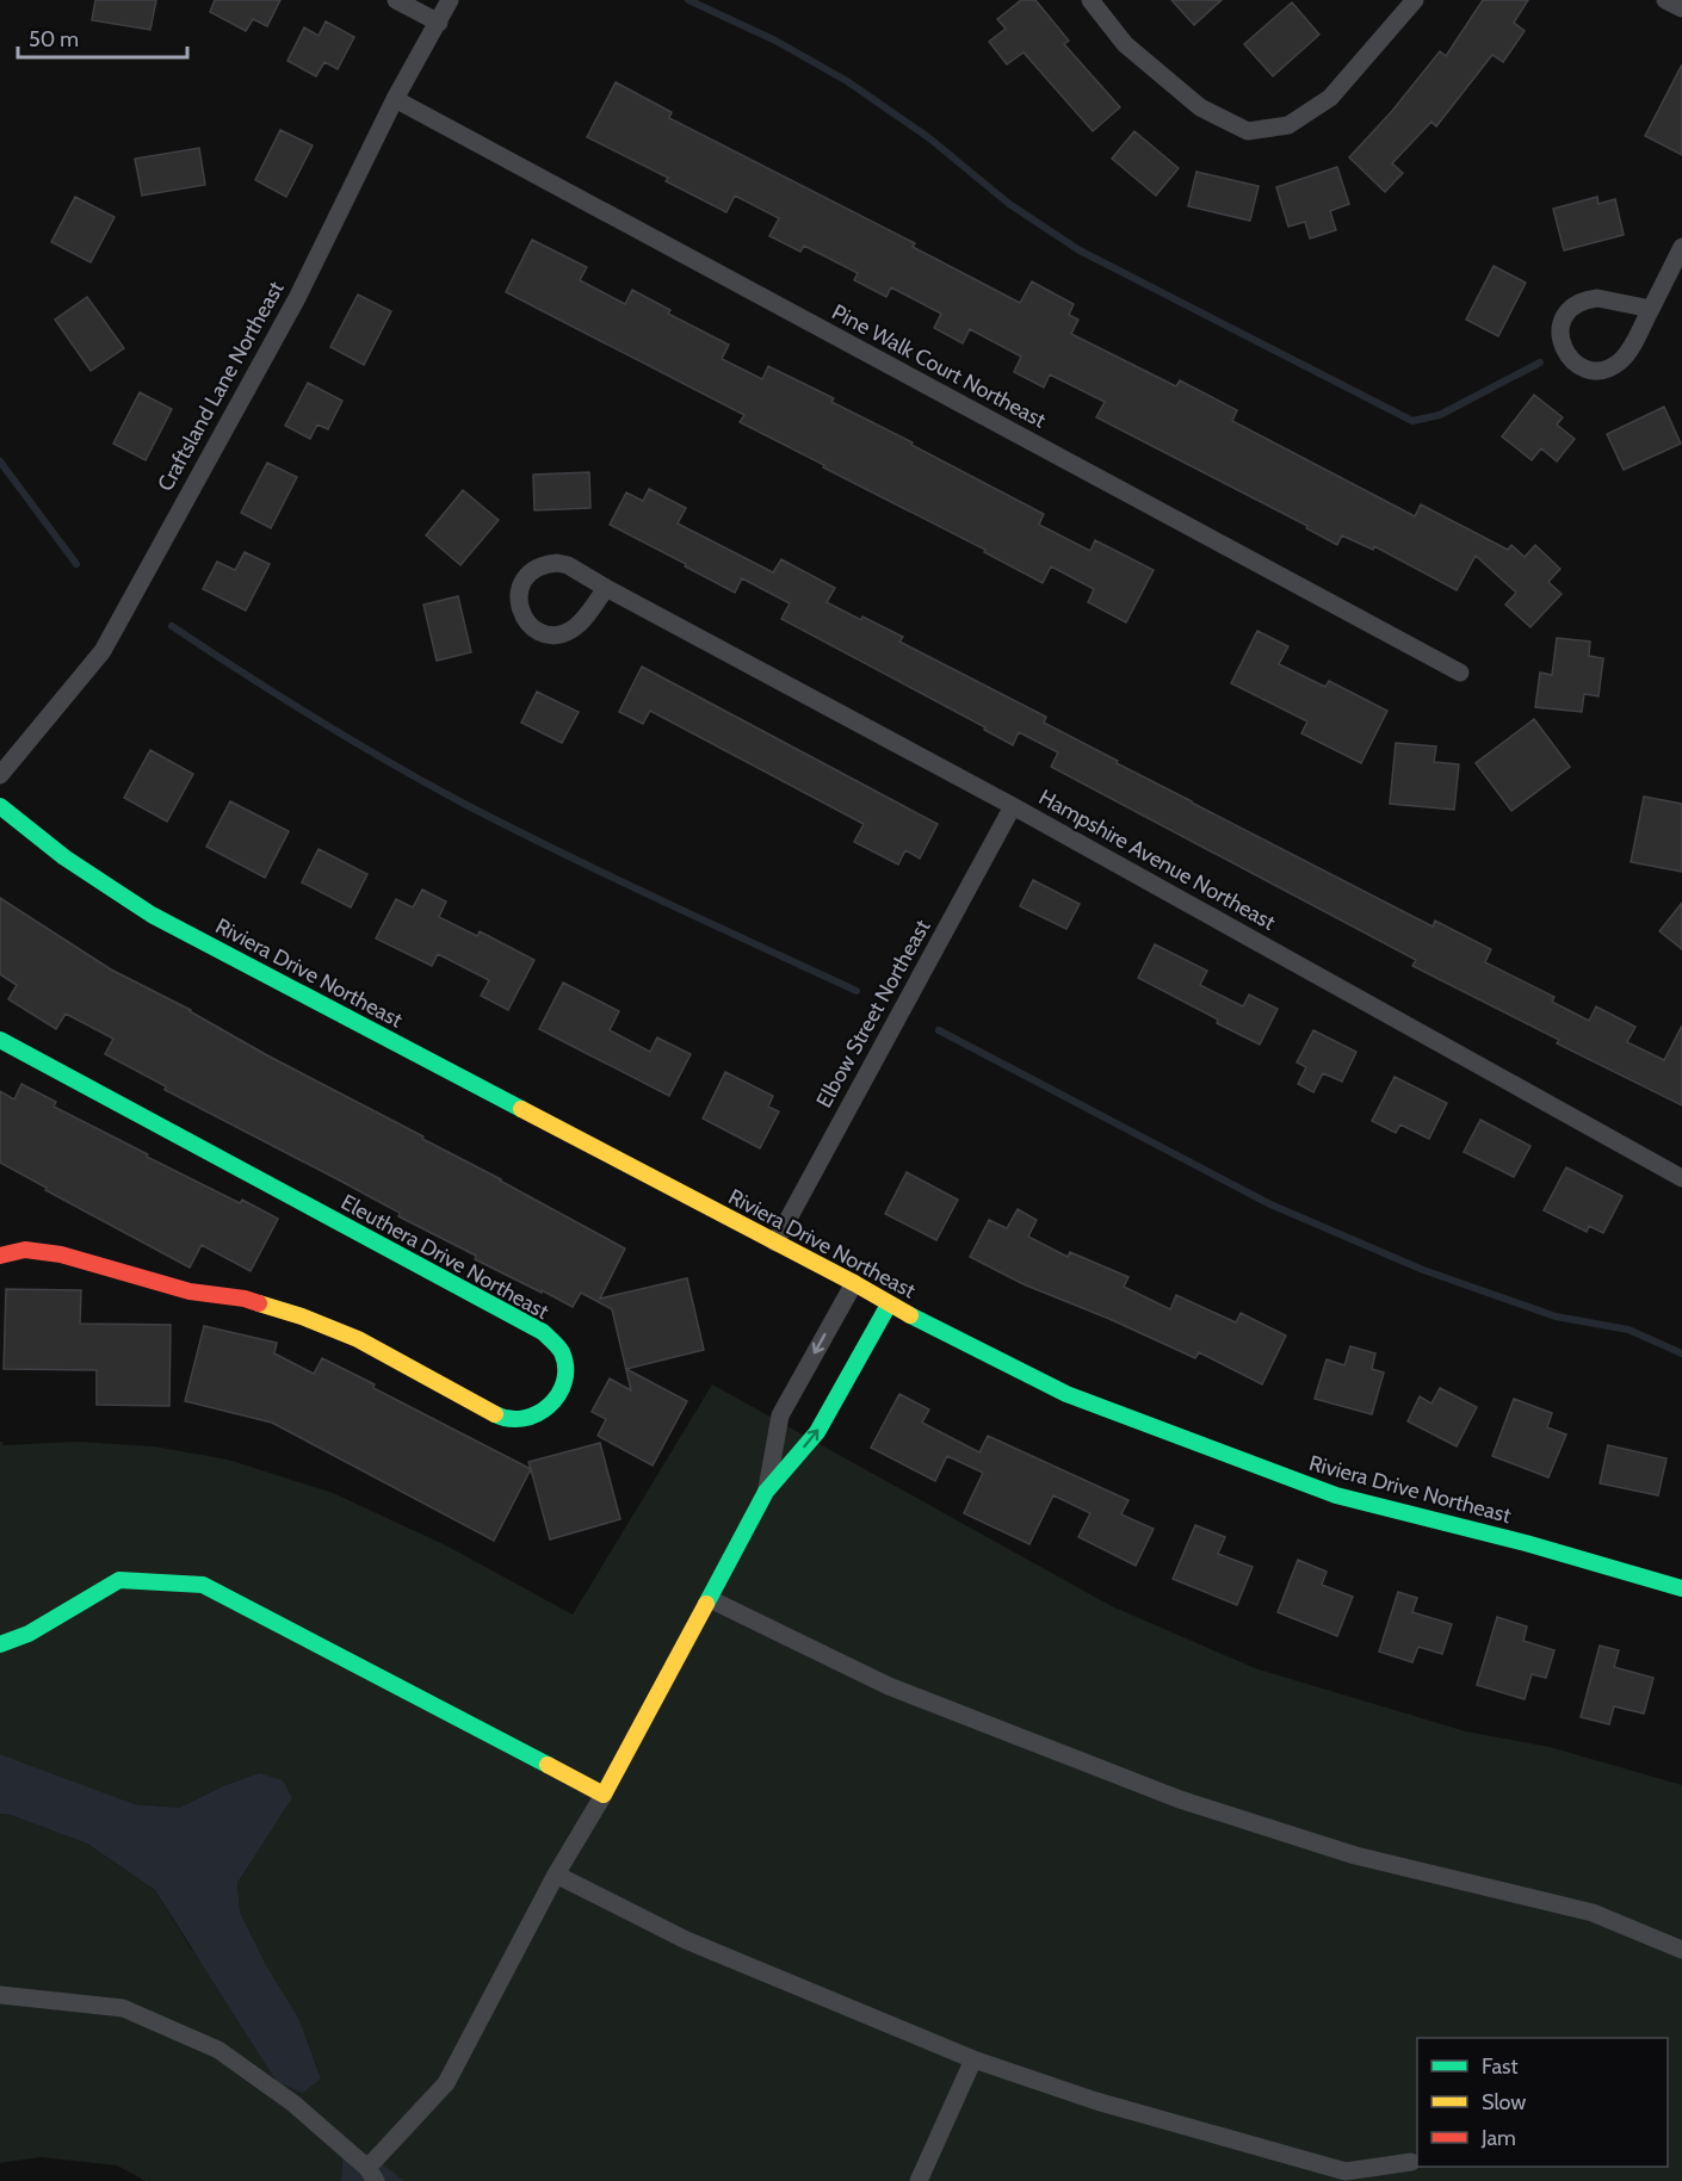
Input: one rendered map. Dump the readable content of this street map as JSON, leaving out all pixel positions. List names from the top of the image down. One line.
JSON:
{"streets":{"street":["Pine Walk Court Northeast","Craftsland Lane Northeast","Hampshire Avenue Northeast","Riviera Drive Northeast","Elbow Street Northeast","Eleuthera Drive Northeast"]},"crossings":[["Pine Walk Court Northeast","Craftsland Lane Northeast"],["Hampshire Avenue Northeast","Elbow Street Northeast"],["Riviera Drive Northeast","Elbow Street Northeast"]],"legend":["Fast","Slow","Jam"],"scale_bar":"50 m"}
